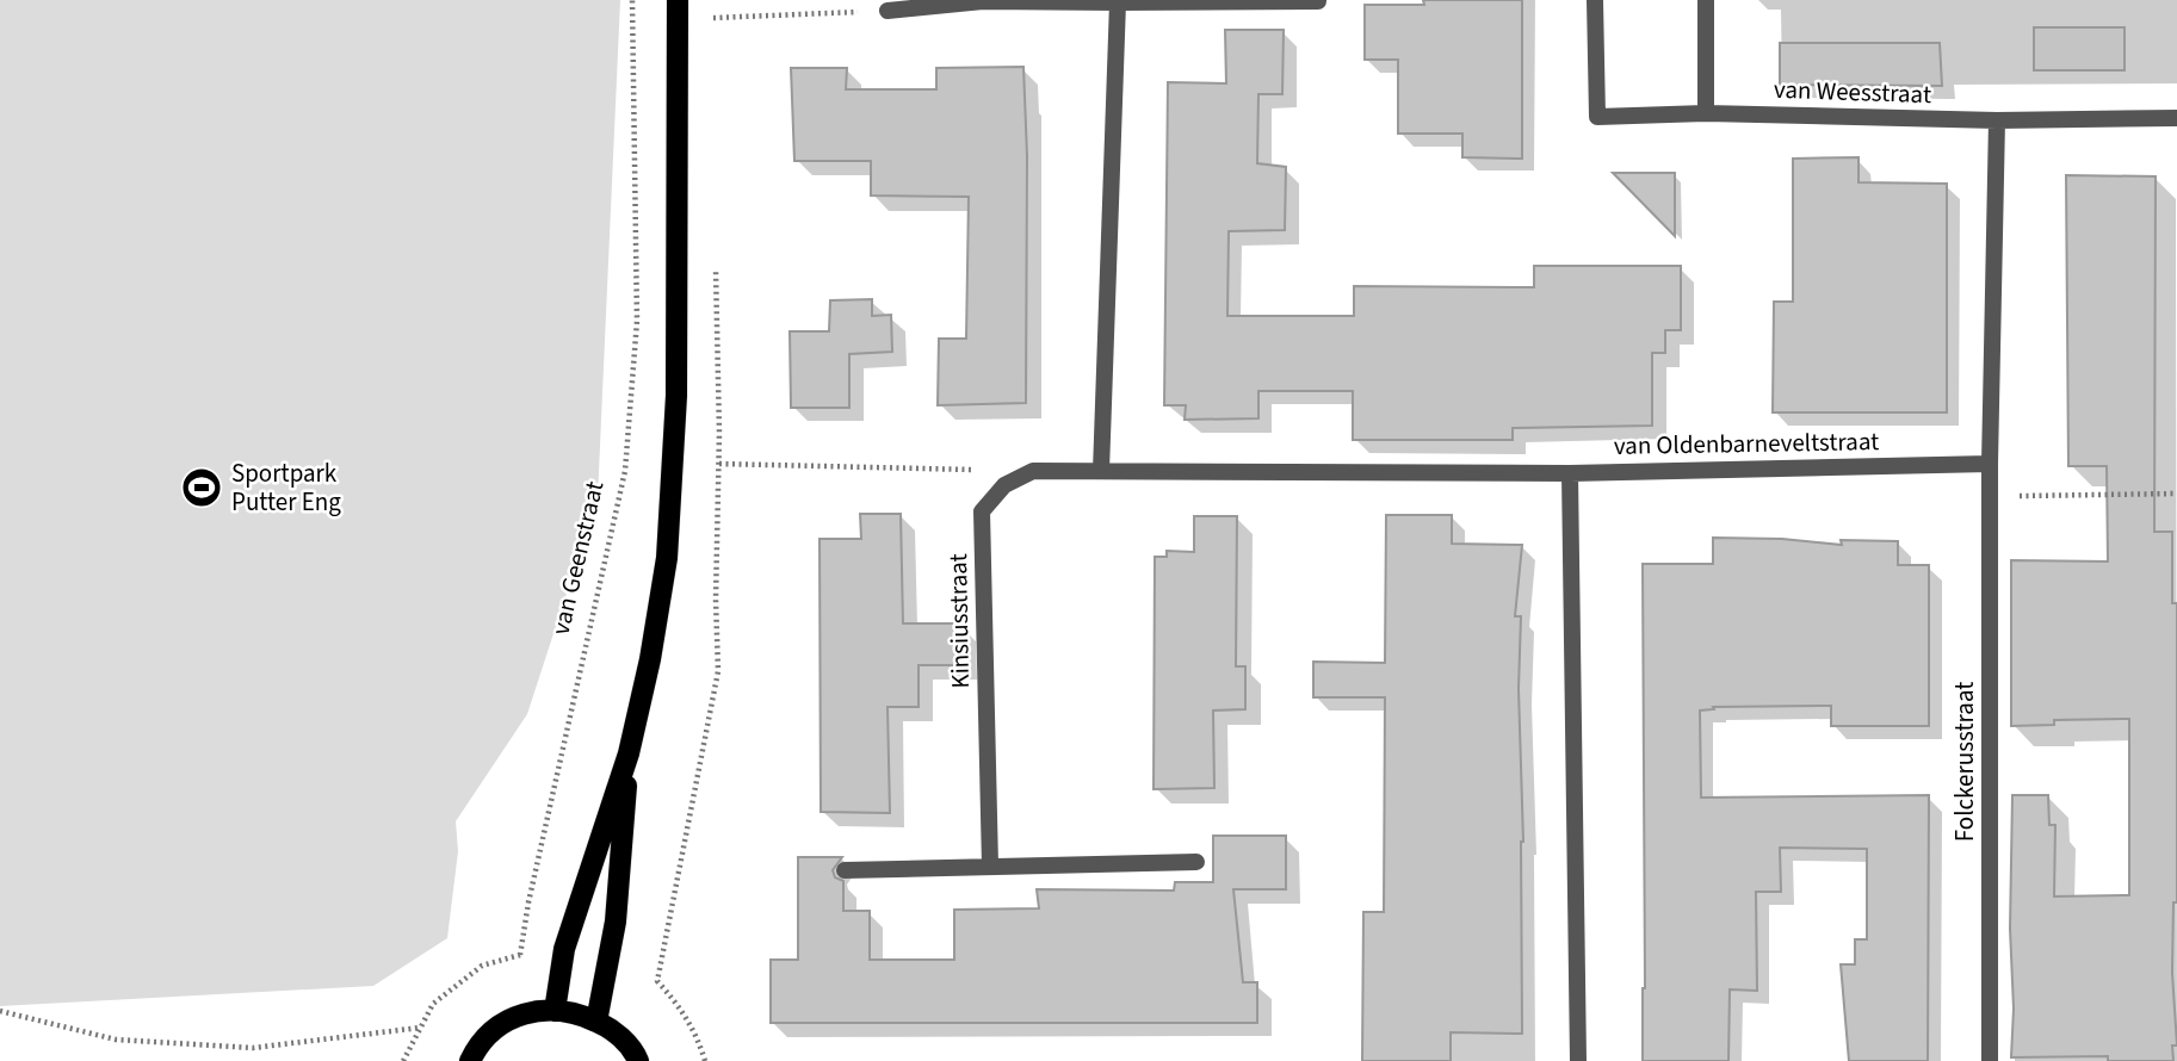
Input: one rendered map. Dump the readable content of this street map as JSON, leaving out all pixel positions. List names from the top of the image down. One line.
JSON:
{"streets":{"street":["van Weesstraat","van Oldenbarneveltstraat","Kinsiusstraat","Folckerusstraat"],"path":["van Geenstraat"]},"crossings":[["van Oldenbarneveltstraat","Kinsiusstraat"],["van Oldenbarneveltstraat","Folckerusstraat"]],"places":{"sports":["Sportpark Putter Eng"]}}
